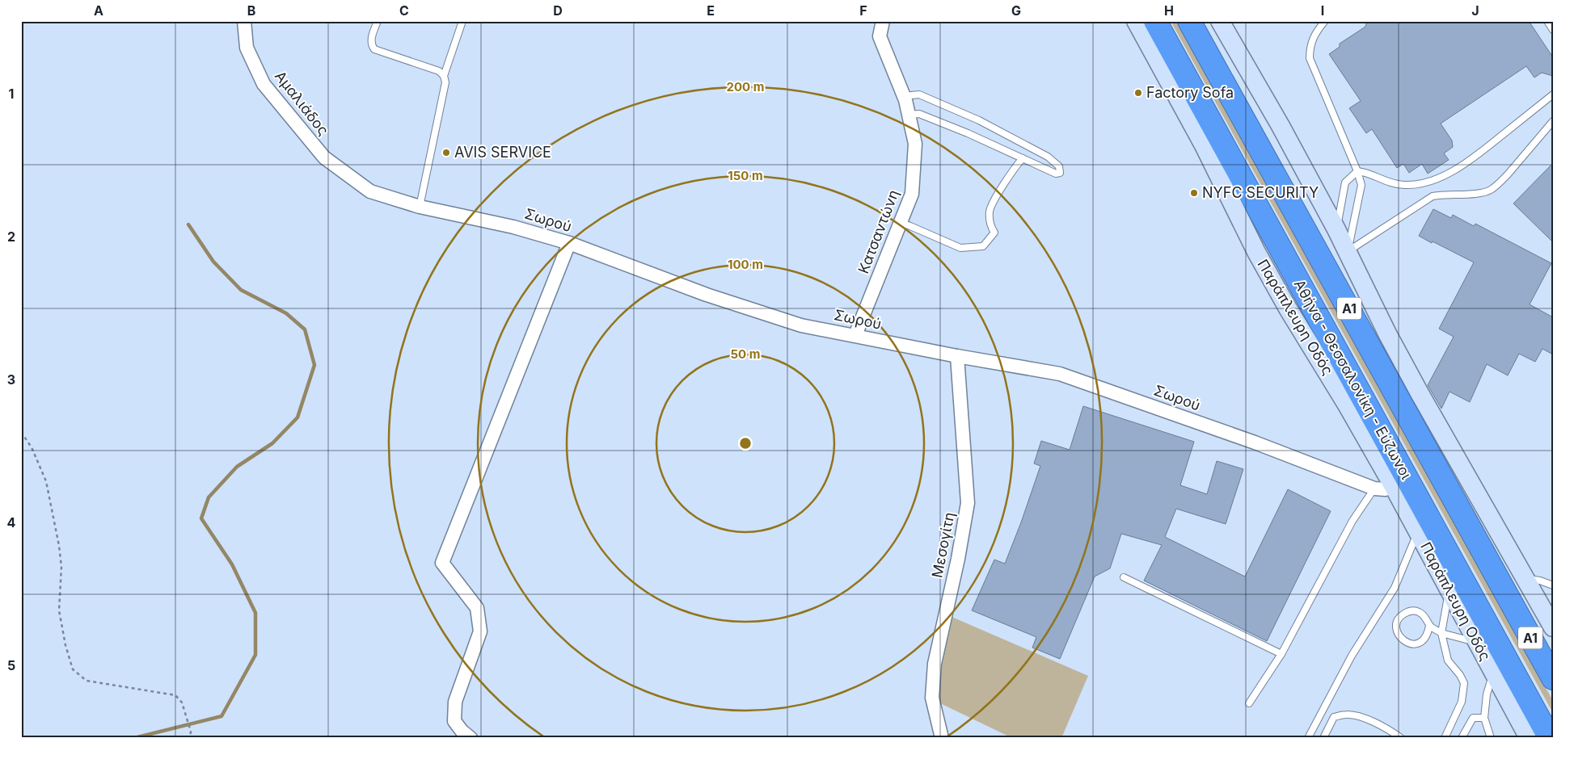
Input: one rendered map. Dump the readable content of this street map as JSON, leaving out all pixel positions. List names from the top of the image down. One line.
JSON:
{"streets":{"highway":["Α1","Αθήνα - Θεσσαλονίκη - Εύζωνοι"],"street":["Αμαλιάδος","Σωρού","Κατσαντώνη","Παράπλευρη Οδός","Μεσογίτη"]},"crossings":[["Αμαλιάδος","Σωρού"],["Σωρού","Κατσαντώνη"],["Σωρού","Παράπλευρη Οδός"],["Σωρού","Μεσογίτη"]],"places":["Factory Sofa","AVIS SERVICE","NYFC SECURITY"],"grid":{"columns":["A","B","C","D","E","F","G","H","I","J"],"rows":["1","2","3","4","5"]},"rings":["200 m","150 m","100 m","50 m"]}
